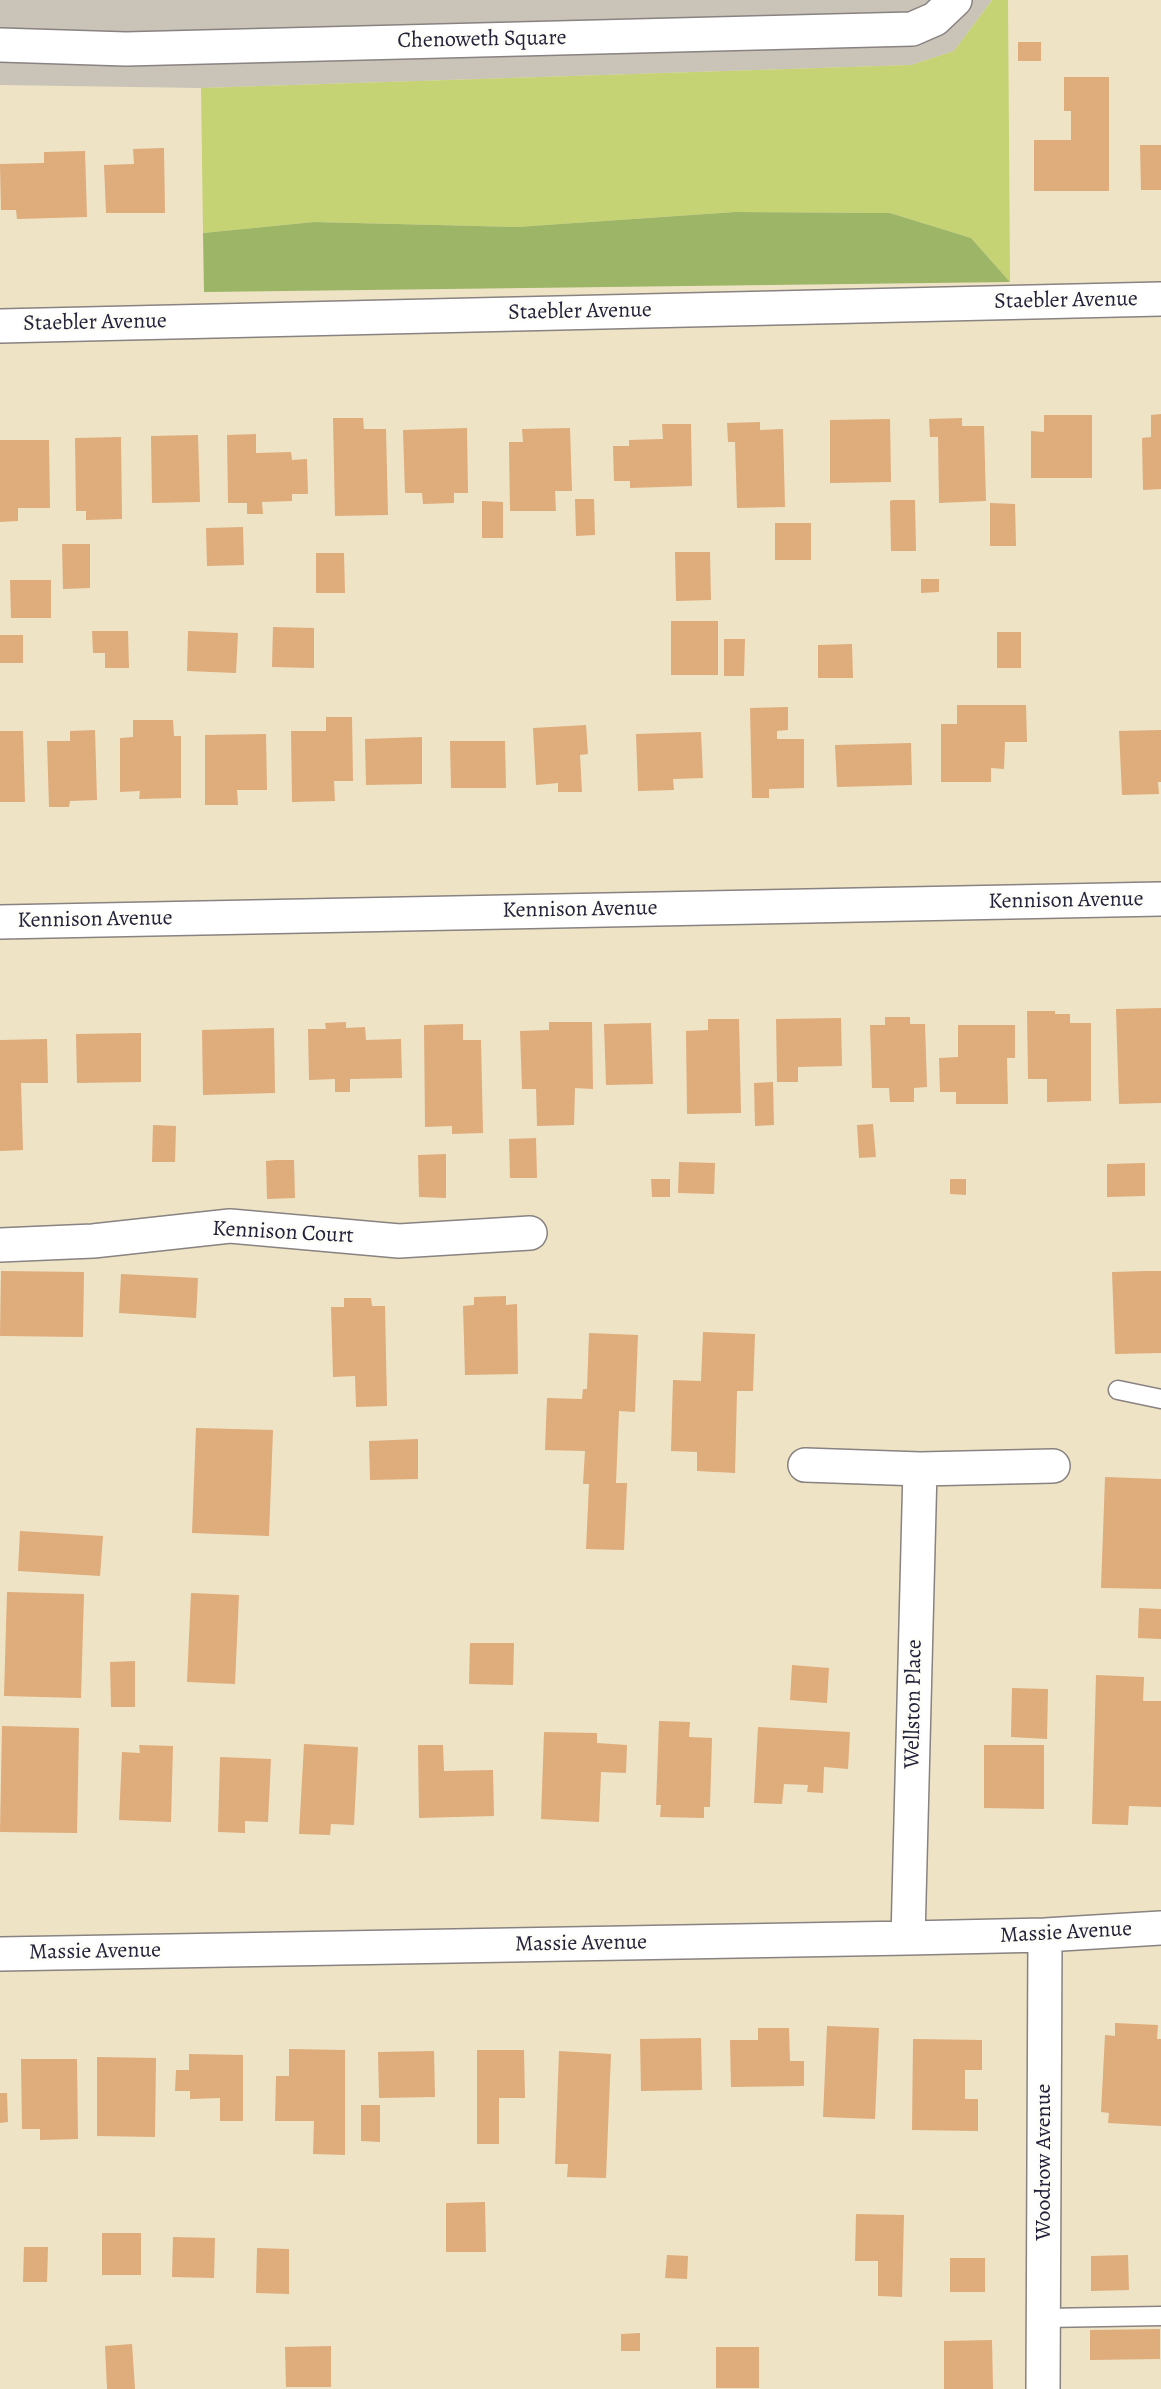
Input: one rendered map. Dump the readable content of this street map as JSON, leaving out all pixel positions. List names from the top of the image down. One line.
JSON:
{"streets":{"street":["Chenoweth Square","Staebler Avenue","Kennison Avenue","Kennison Court","Wellston Place","Massie Avenue","Woodrow Avenue"]},"crossings":[["Wellston Place","Massie Avenue"],["Massie Avenue","Woodrow Avenue"]]}
